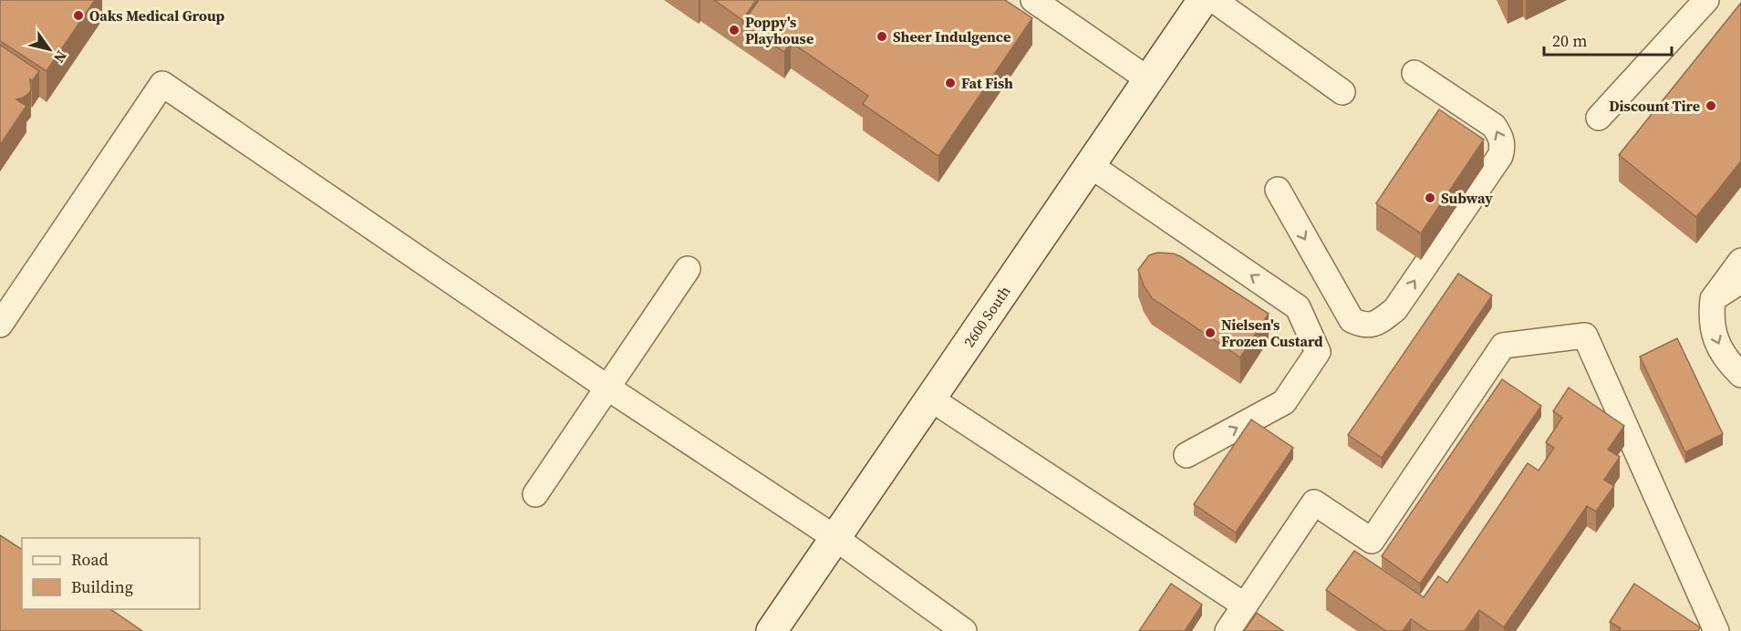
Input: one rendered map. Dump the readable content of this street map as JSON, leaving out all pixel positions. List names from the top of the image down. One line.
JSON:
{"streets":{"main road":["2600 South"]},"places":["Oaks Medical Group","Poppy's Playhouse","Sheer Indulgence","Fat Fish","Discount Tire","Subway","Nielsen's Frozen Custard"],"legend":["Road","Building"],"scale_bar":"20 m","north":"bottom right"}
